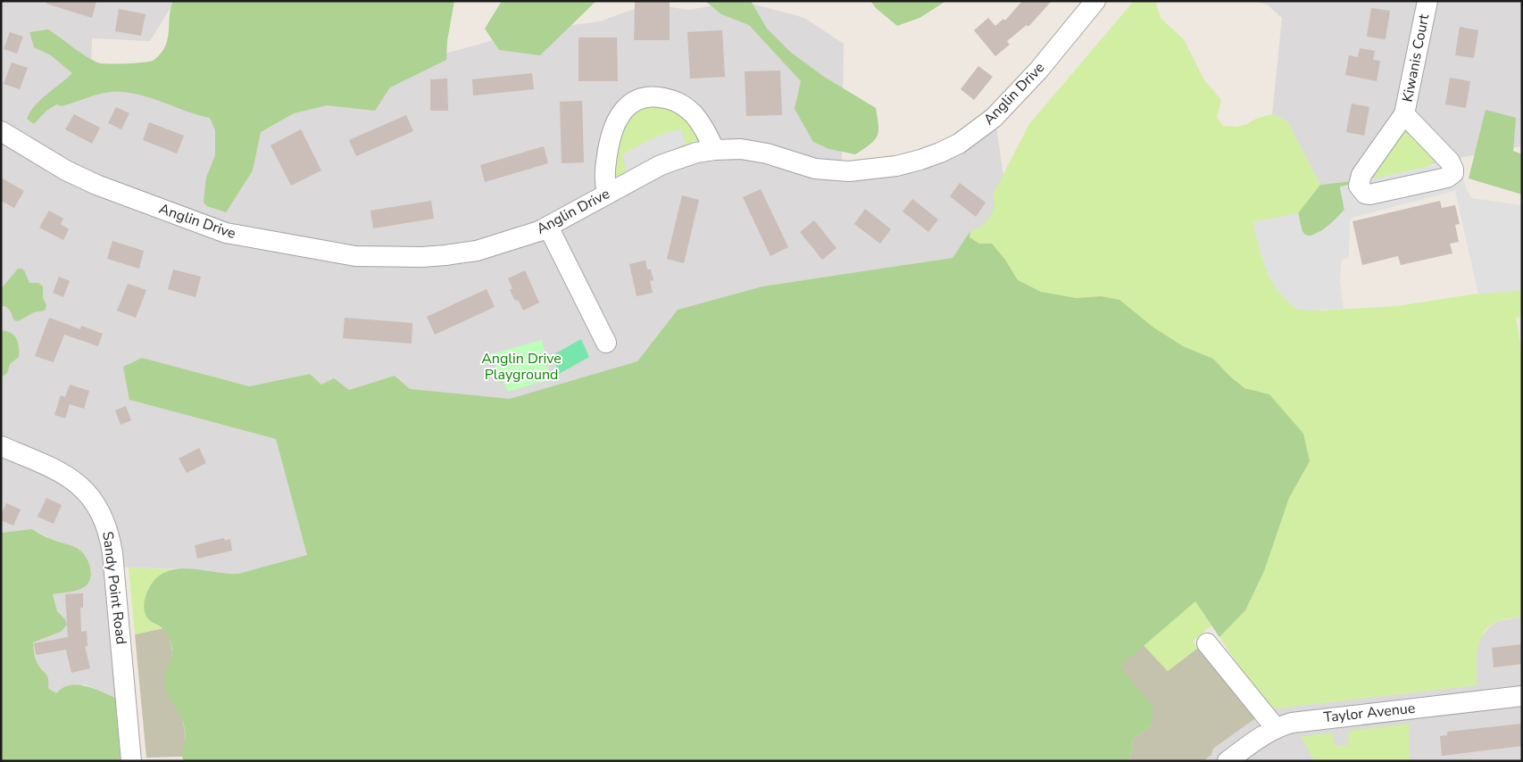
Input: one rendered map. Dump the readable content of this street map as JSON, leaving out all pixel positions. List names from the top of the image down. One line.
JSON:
{"streets":{"street":["Kiwanis Court","Anglin Drive","Sandy Point Road","Taylor Avenue"]},"parks":["Anglin Drive Playground"]}
